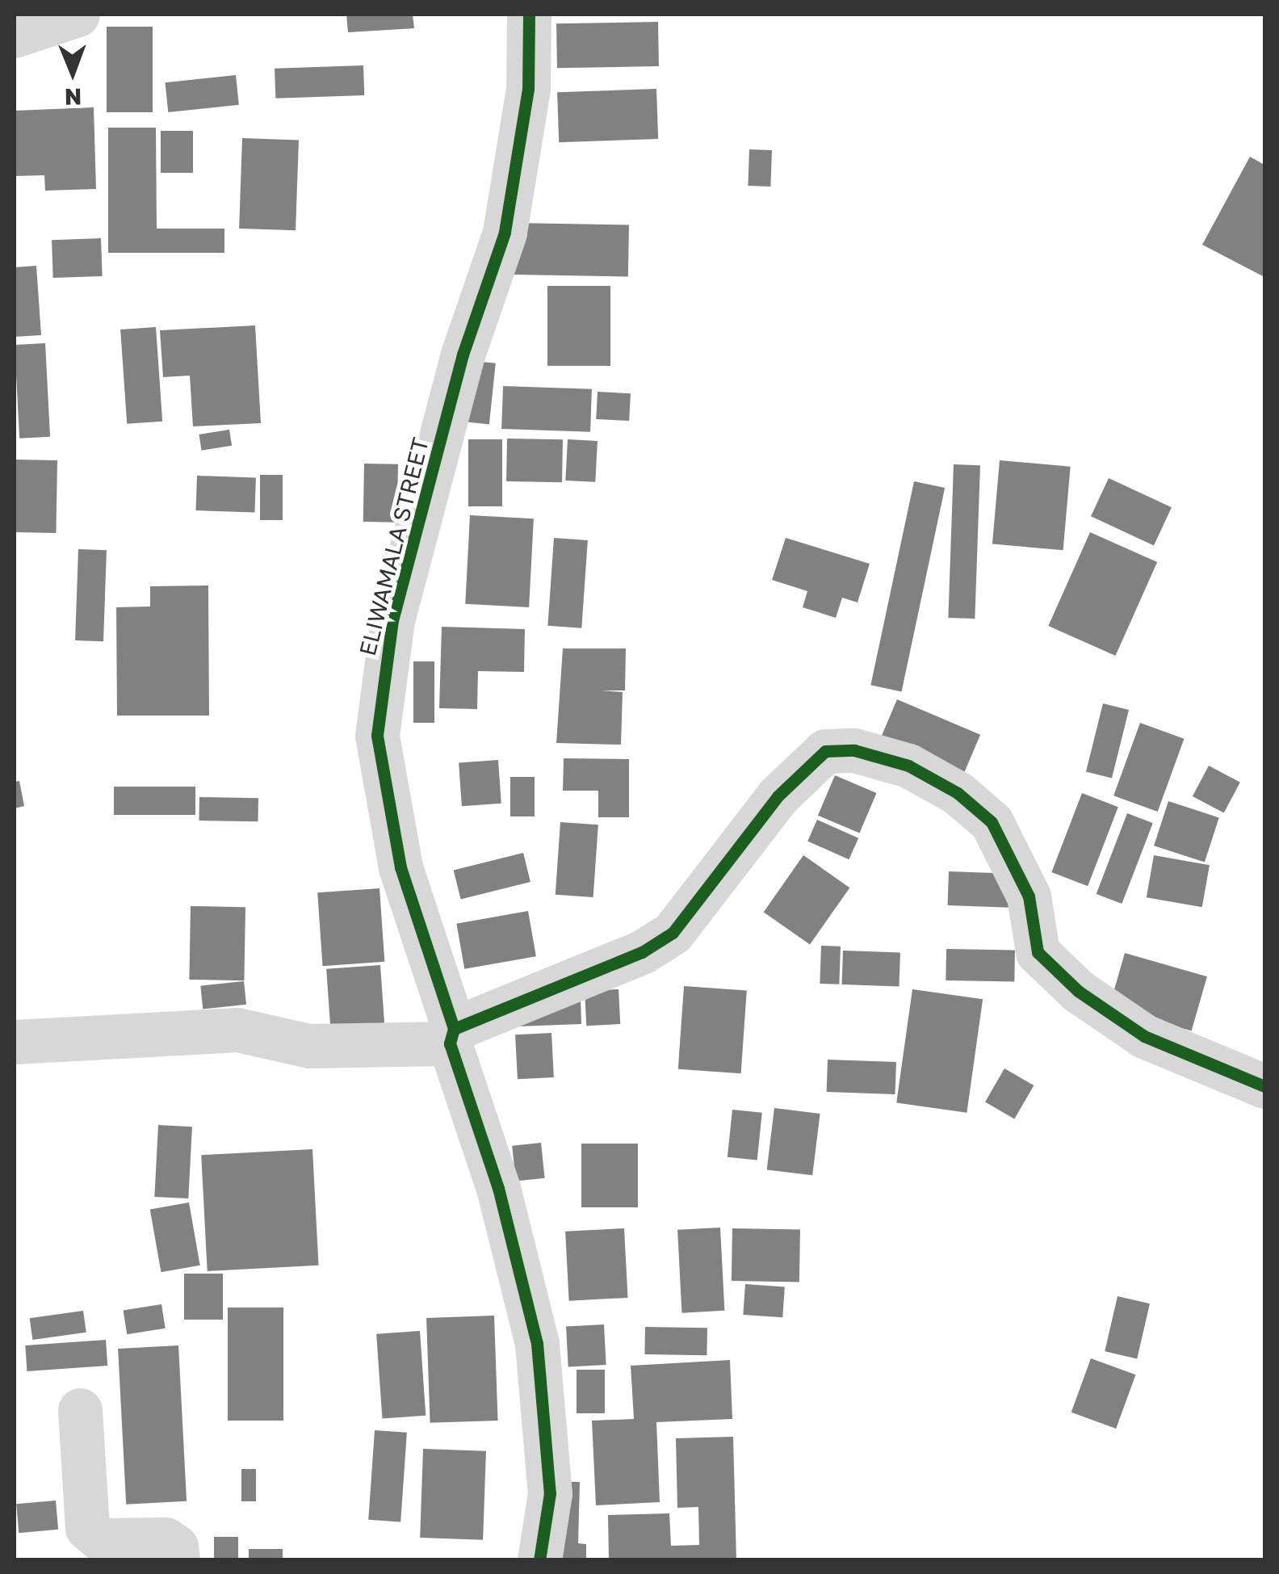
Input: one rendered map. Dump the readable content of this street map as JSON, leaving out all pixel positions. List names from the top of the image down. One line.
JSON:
{"streets":{"street":["ELIWAMALA STREET"]},"north":"bottom"}
